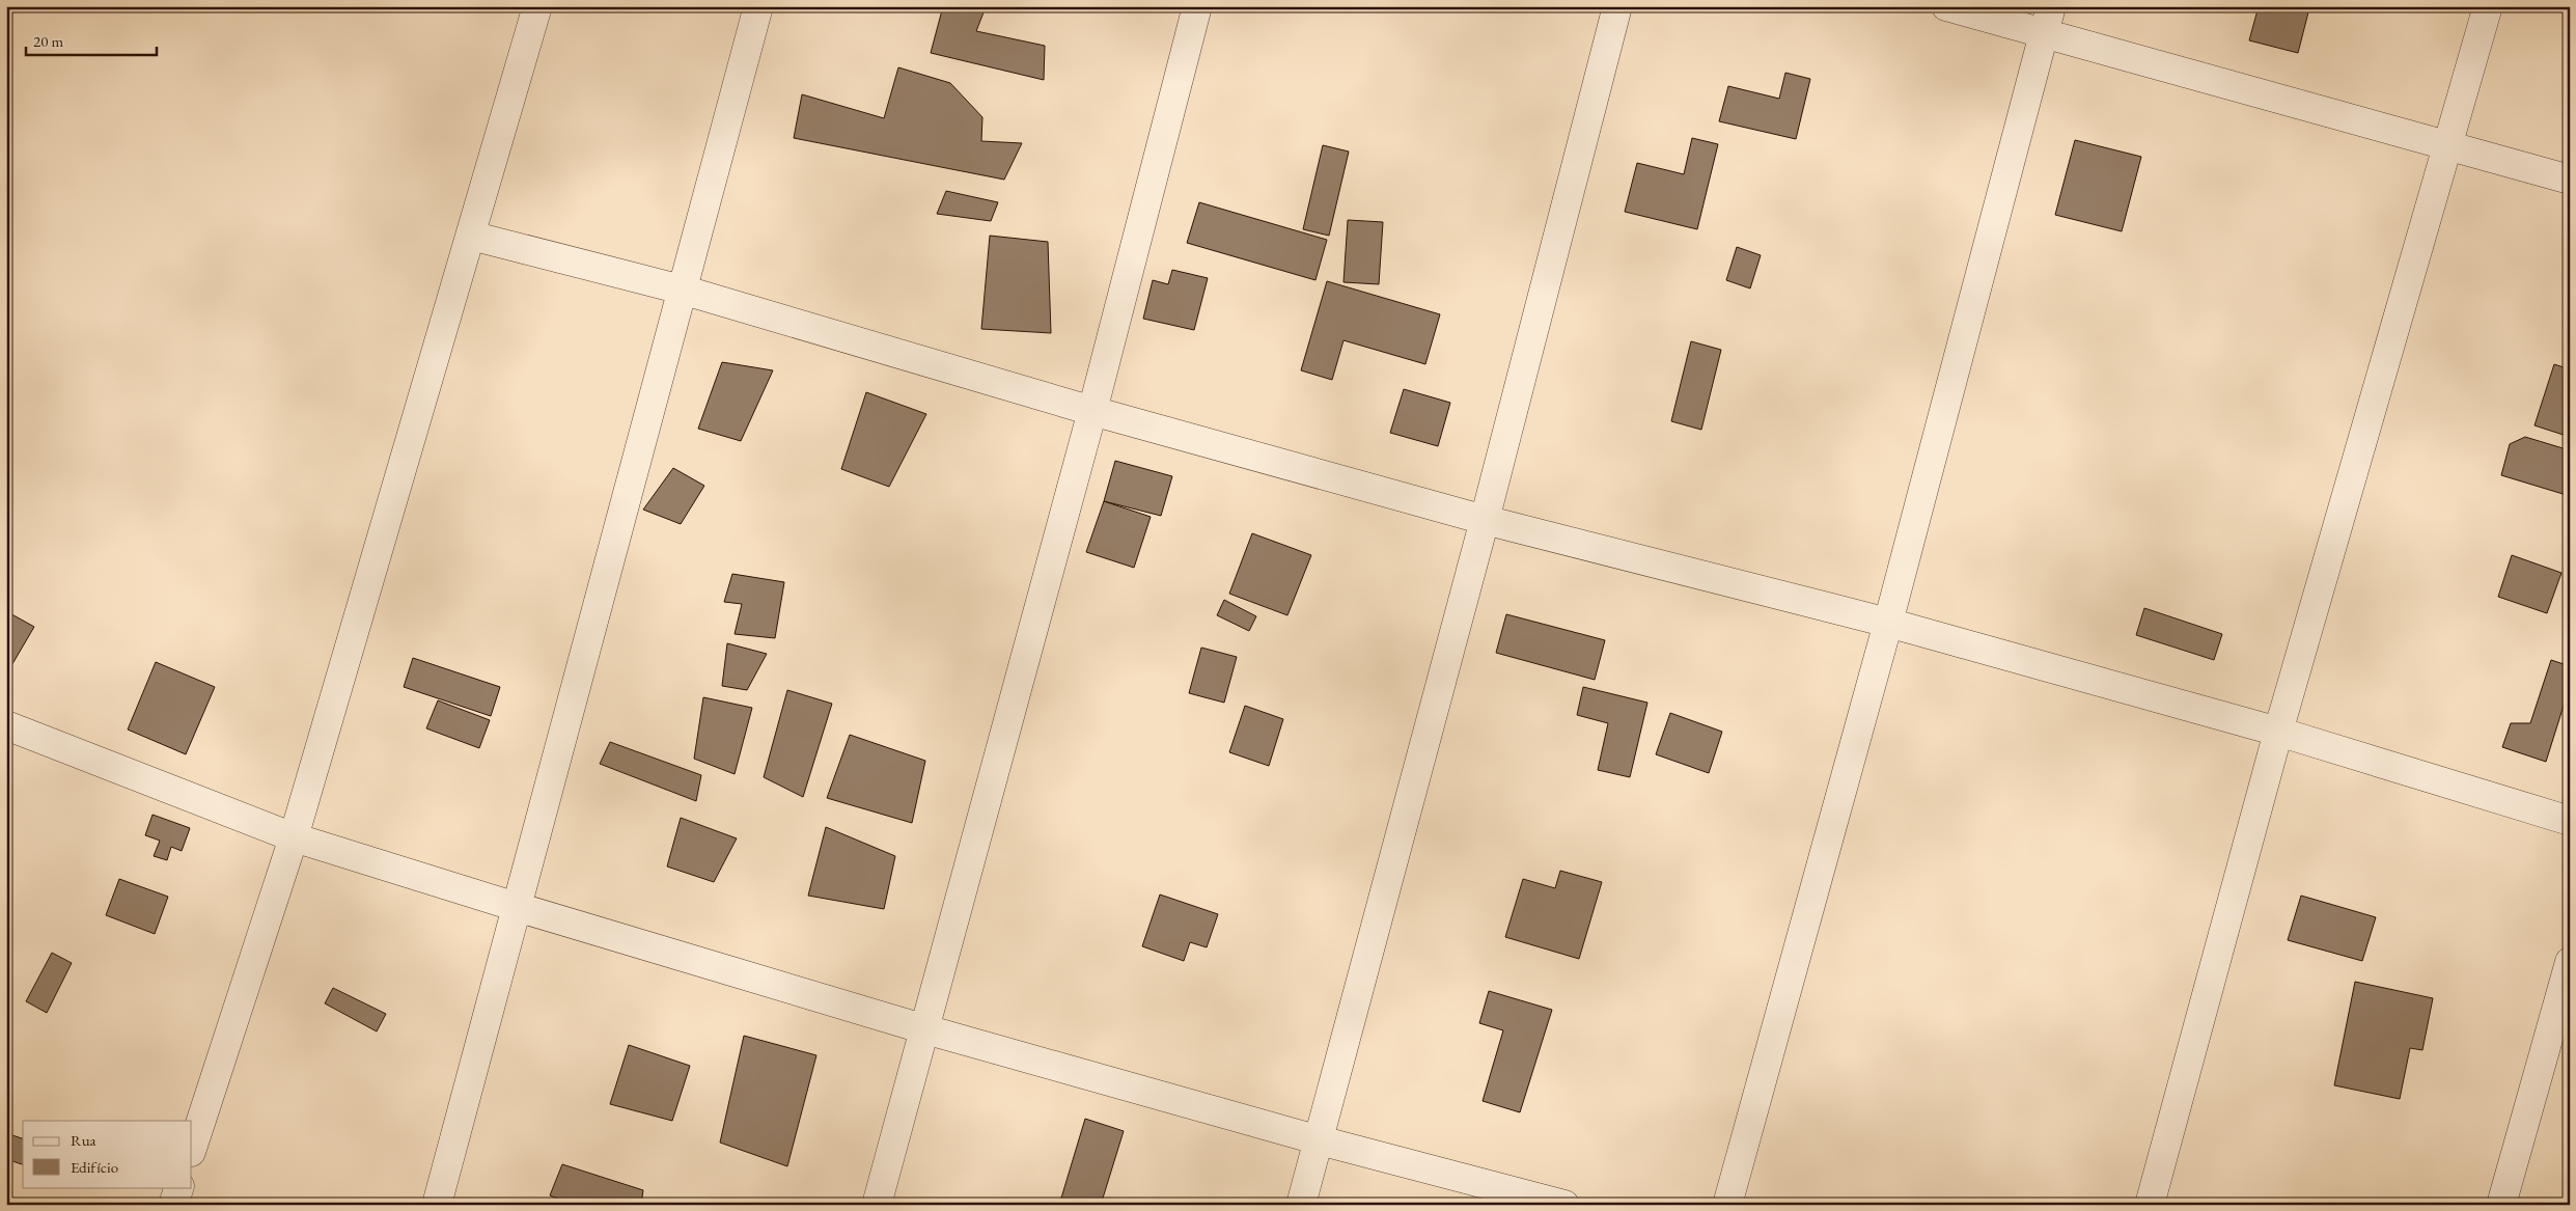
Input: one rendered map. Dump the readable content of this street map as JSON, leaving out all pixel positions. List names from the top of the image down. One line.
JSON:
{"legend":["Rua","Edifício"],"scale_bar":"20 m"}
